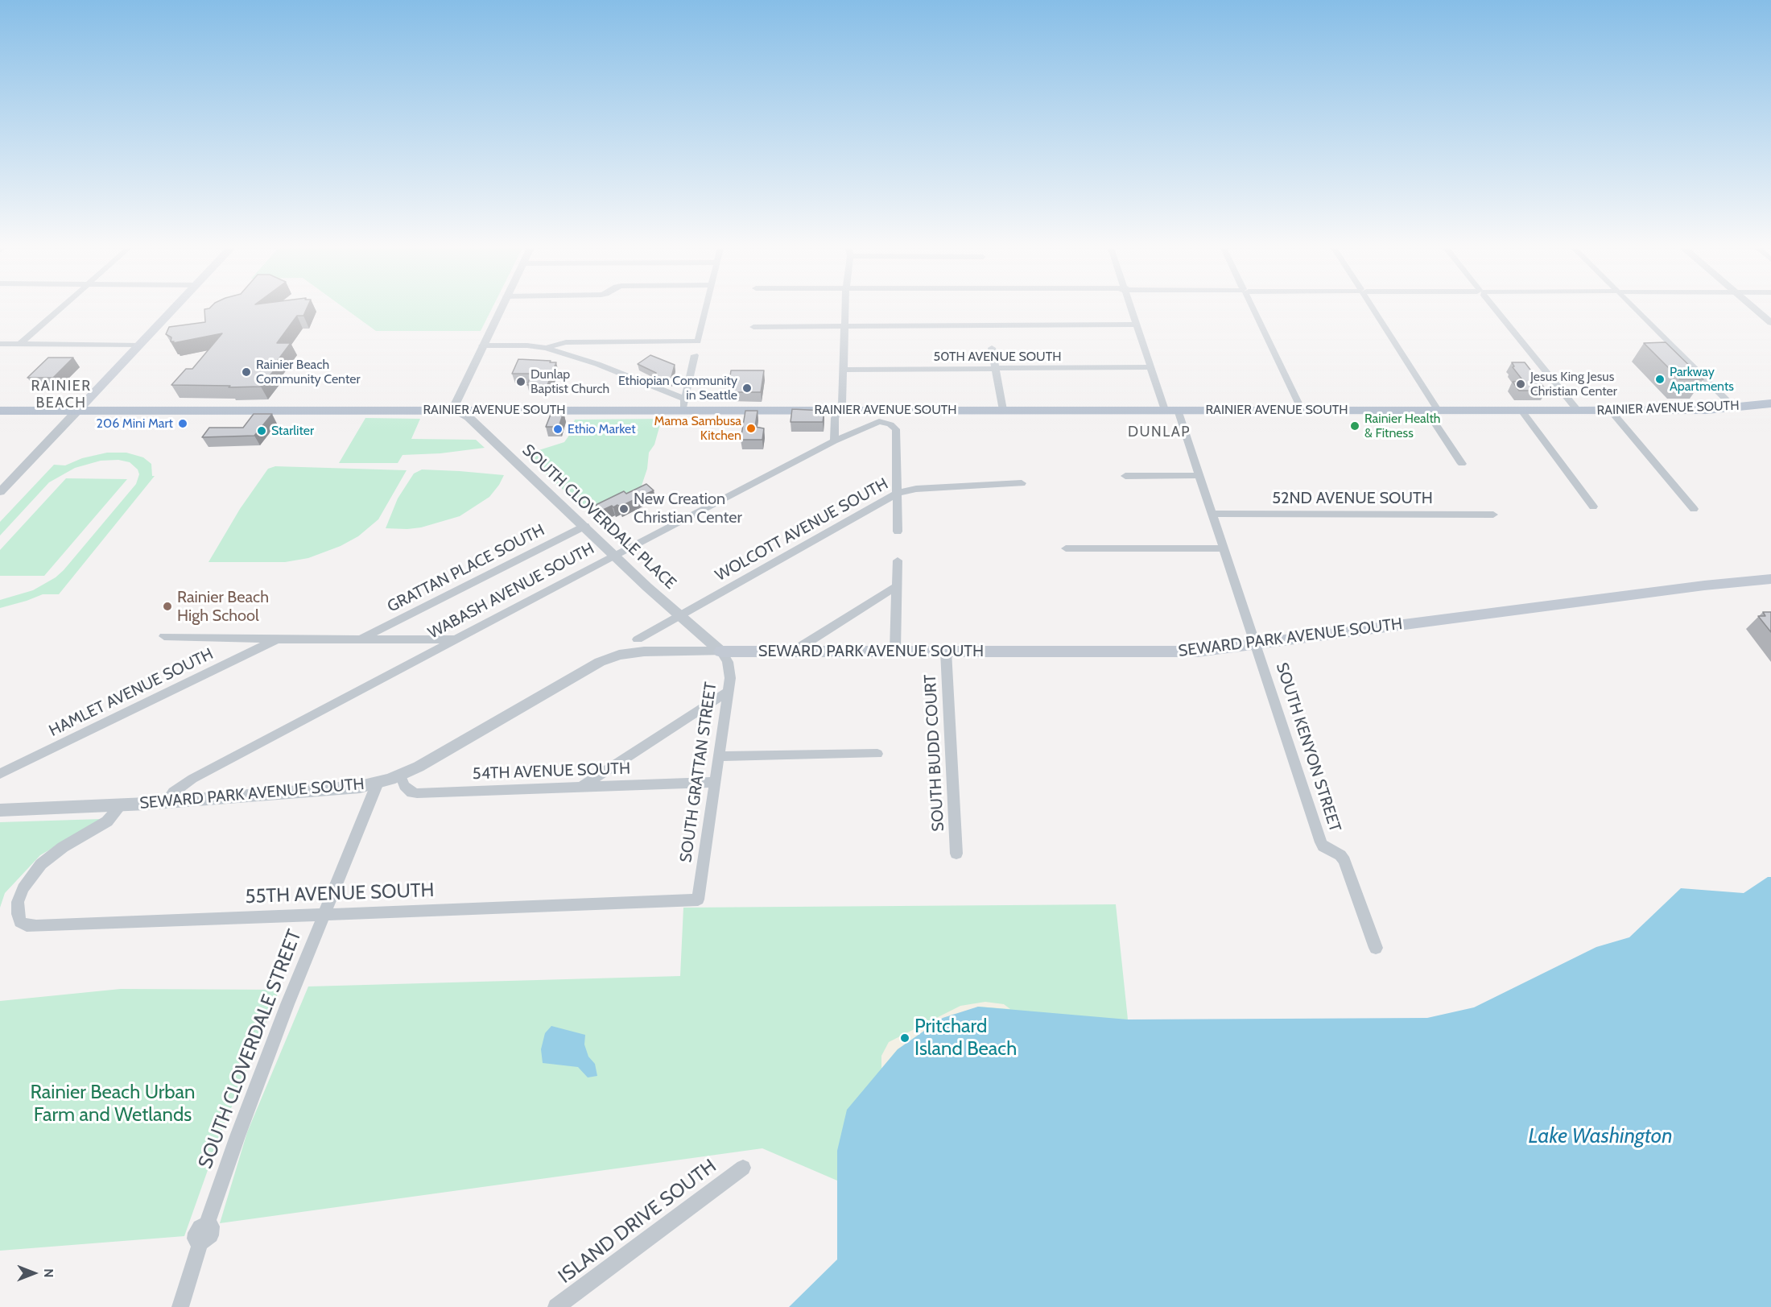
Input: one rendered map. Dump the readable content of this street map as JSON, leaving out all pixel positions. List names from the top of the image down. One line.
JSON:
{"streets":{"main road":["RAINIER AVENUE SOUTH","SEWARD PARK AVENUE SOUTH"],"street":["50TH AVENUE SOUTH","52ND AVENUE SOUTH","SOUTH CLOVERDALE PLACE","WOLCOTT AVENUE SOUTH","GRATTAN PLACE SOUTH","WABASH AVENUE SOUTH","HAMLET AVENUE SOUTH","SOUTH KENYON STREET","SOUTH BUDD COURT","54TH AVENUE SOUTH","SOUTH GRATTAN STREET","55TH AVENUE SOUTH","SOUTH CLOVERDALE STREET","ISLAND DRIVE SOUTH"]},"crossings":[["50TH AVENUE SOUTH","SOUTH KENYON STREET"],["RAINIER AVENUE SOUTH","SOUTH CLOVERDALE PLACE"],["RAINIER AVENUE SOUTH","SOUTH KENYON STREET"],["52ND AVENUE SOUTH","SOUTH KENYON STREET"],["SOUTH CLOVERDALE PLACE","WOLCOTT AVENUE SOUTH"],["SOUTH CLOVERDALE PLACE","GRATTAN PLACE SOUTH"],["SOUTH CLOVERDALE PLACE","WABASH AVENUE SOUTH"],["SOUTH CLOVERDALE PLACE","SEWARD PARK AVENUE SOUTH"],["SOUTH CLOVERDALE PLACE","SOUTH GRATTAN STREET"],["WOLCOTT AVENUE SOUTH","WABASH AVENUE SOUTH"],["WABASH AVENUE SOUTH","SEWARD PARK AVENUE SOUTH"],["SEWARD PARK AVENUE SOUTH","SOUTH KENYON STREET"],["SEWARD PARK AVENUE SOUTH","SOUTH BUDD COURT"],["SEWARD PARK AVENUE SOUTH","54TH AVENUE SOUTH"],["SEWARD PARK AVENUE SOUTH","SOUTH GRATTAN STREET"],["SEWARD PARK AVENUE SOUTH","55TH AVENUE SOUTH"],["SEWARD PARK AVENUE SOUTH","SOUTH CLOVERDALE STREET"],["54TH AVENUE SOUTH","SOUTH GRATTAN STREET"],["SOUTH GRATTAN STREET","55TH AVENUE SOUTH"],["55TH AVENUE SOUTH","SOUTH CLOVERDALE STREET"]],"districts":["RAINIER BEACH","DUNLAP"],"water":["Lake Washington"],"parks":["Rainier Beach Urban Farm and Wetlands"],"places":["Rainier Beach Community Center","Parkway Apartments","Dunlap Baptist Church","Jesus King Jesus Christian Center","Ethiopian Community in Seattle","206 Mini Mart","Rainier Health & Fitness","Mama Sambusa Kitchen","Ethio Market","Starliter","New Creation Christian Center","Rainier Beach High School","Pritchard Island Beach"],"north":"right"}
